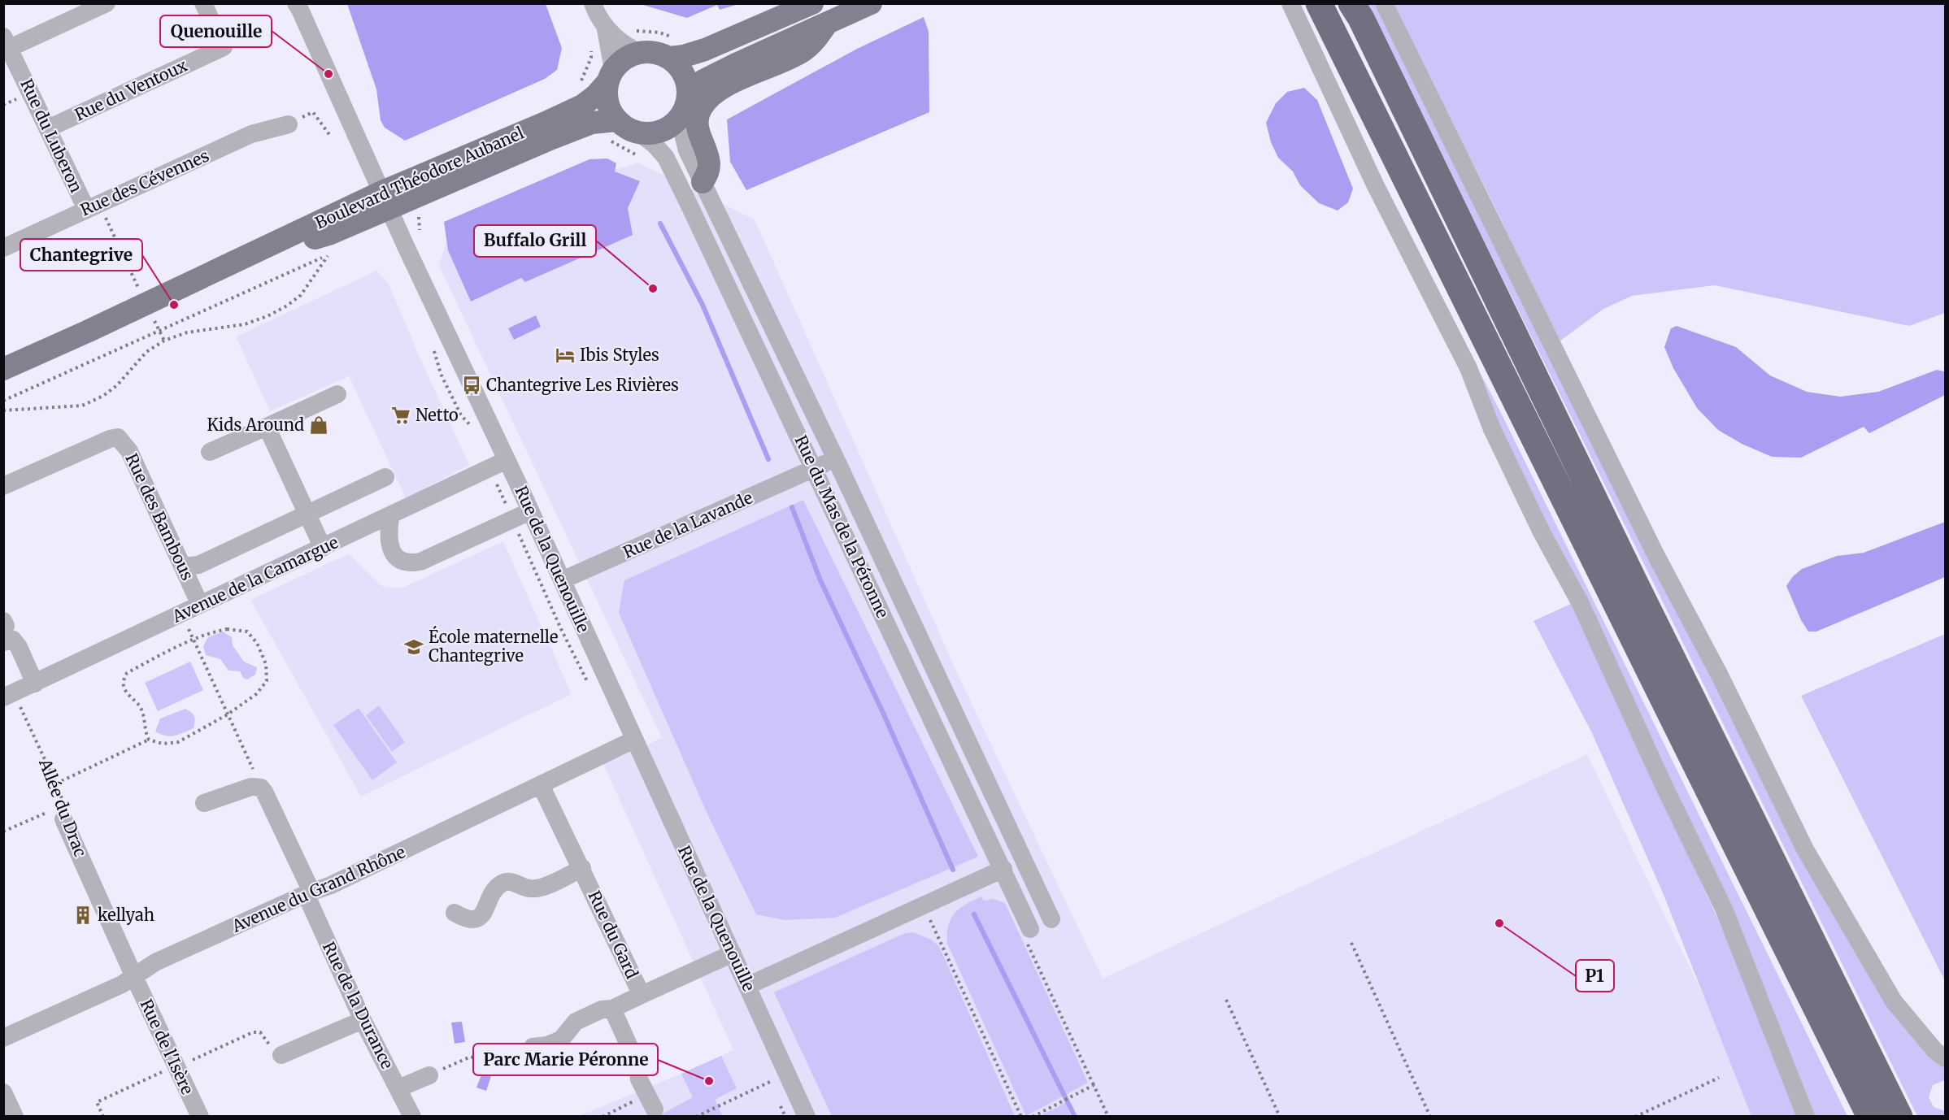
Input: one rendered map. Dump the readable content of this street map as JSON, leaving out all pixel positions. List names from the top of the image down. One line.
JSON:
{"streets":{"main road":["Boulevard Théodore Aubanel"],"street":["Rue du Ventoux","Rue du Luberon","Rue des Cévennes","Rue des Bambous","Rue de la Lavande","Rue du Mas de la Péronne","Rue de la Quenouille","Avenue de la Camargue","Allée du Drac","Avenue du Grand Rhône","Rue du Gard","Rue de la Durance","Rue de l'Isère"]},"crossings":[["Rue du Ventoux","Rue du Luberon"],["Rue du Luberon","Rue des Cévennes"],["Boulevard Théodore Aubanel","Rue du Mas de la Péronne"],["Boulevard Théodore Aubanel","Rue de la Quenouille"],["Rue des Bambous","Avenue de la Camargue"],["Rue de la Lavande","Rue du Mas de la Péronne"],["Rue de la Lavande","Rue de la Quenouille"],["Rue de la Quenouille","Avenue de la Camargue"],["Rue de la Quenouille","Avenue du Grand Rhône"],["Rue de la Quenouille","Rue du Gard"],["Avenue de la Camargue","Allée du Drac"],["Allée du Drac","Avenue du Grand Rhône"],["Allée du Drac","Rue de l'Isère"],["Avenue du Grand Rhône","Rue du Gard"],["Avenue du Grand Rhône","Rue de la Durance"],["Avenue du Grand Rhône","Rue de l'Isère"]],"places":{"other":["Quenouille","Buffalo Grill","Chantegrive","P1","Parc Marie Péronne"],"hotel":["Ibis Styles"],"bus stop":["Chantegrive Les Rivières"],"supermarket":["Netto"],"shop":["Kids Around"],"school or university":["École maternelle Chantegrive"],"building":["kellyah"]}}
